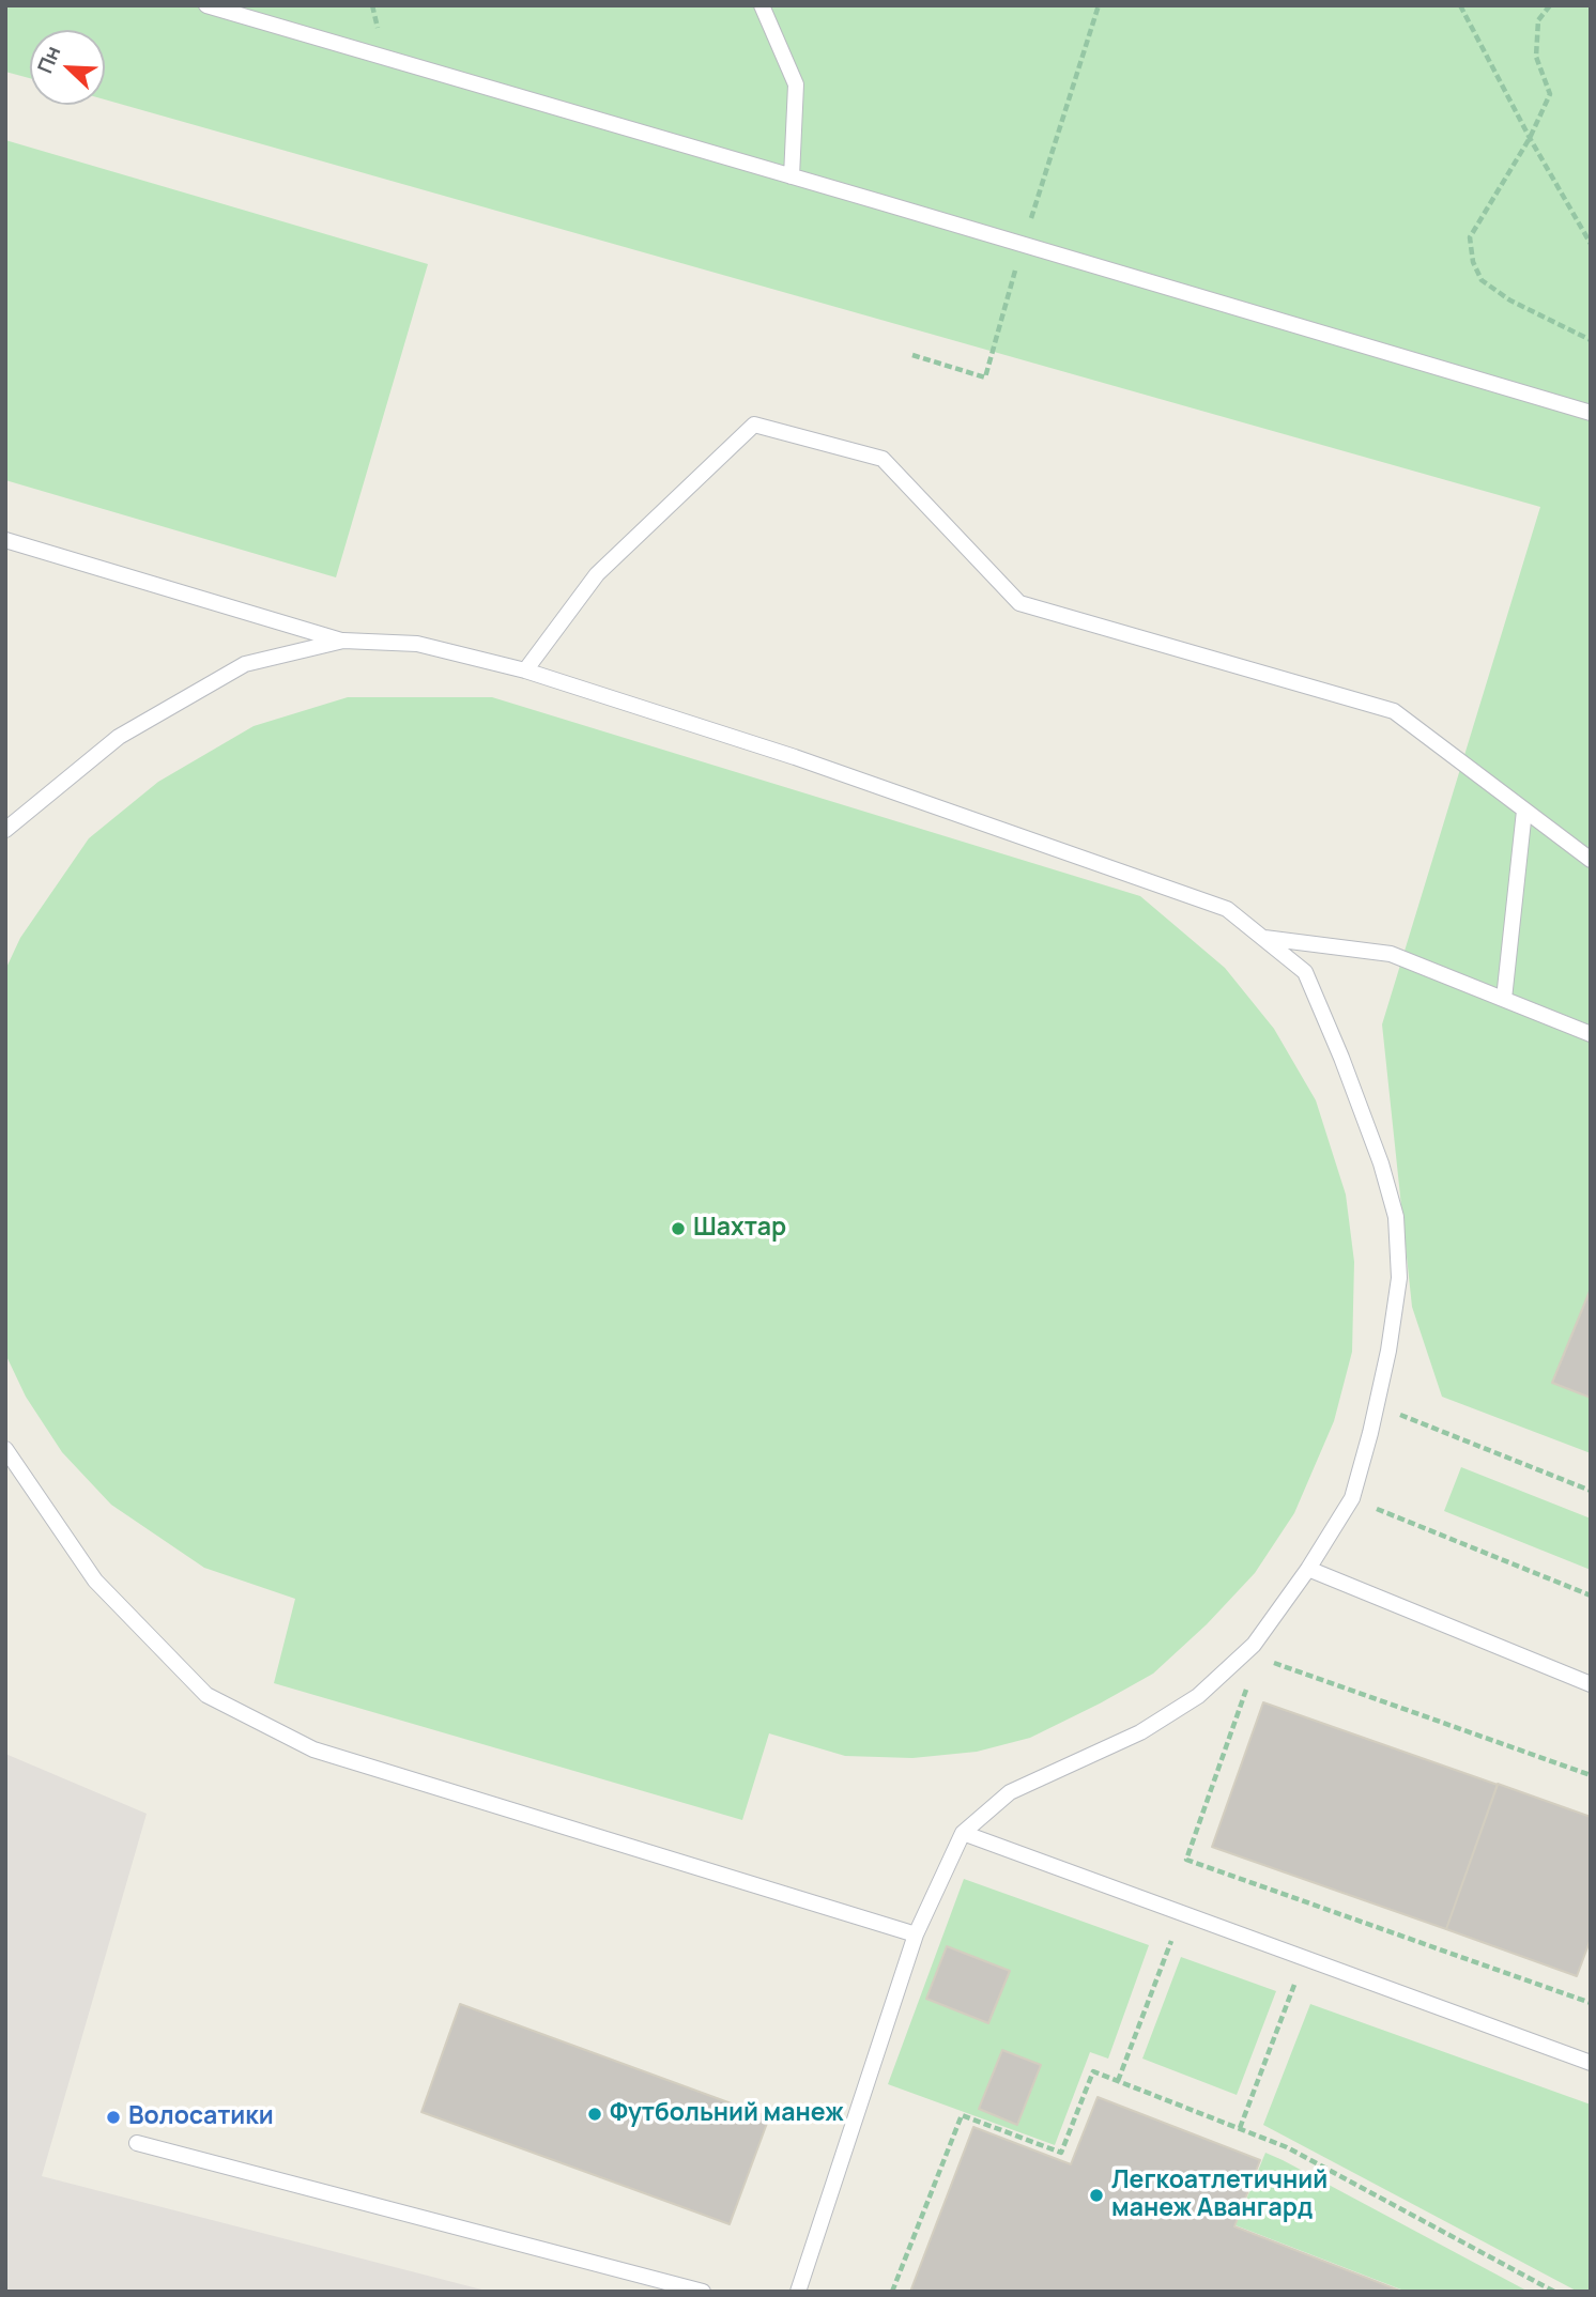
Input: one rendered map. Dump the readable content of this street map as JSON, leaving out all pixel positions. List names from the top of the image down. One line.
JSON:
{"places":["Шахтар","Футбольний манеж","Волосатики","Легкоатлетичний манеж Авангард"],"north":"top left"}
